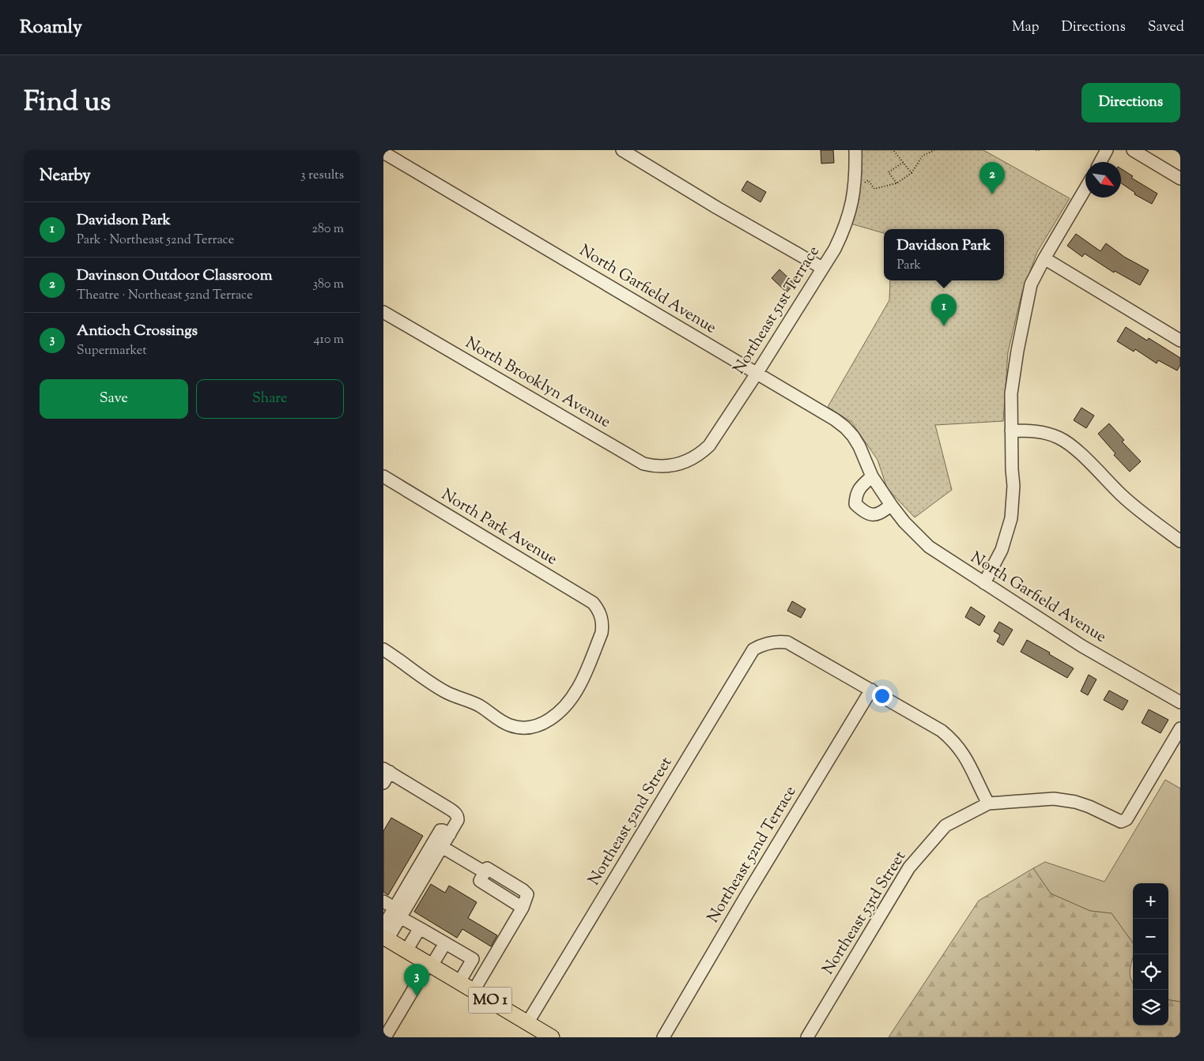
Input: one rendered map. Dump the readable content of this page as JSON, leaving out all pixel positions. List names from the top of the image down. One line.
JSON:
{"streets":{"main road":["MO 1"],"street":["North Garfield Avenue","Northeast 51st Terrace","North Brooklyn Avenue","North Park Avenue","Northeast 52nd Street","Northeast 52nd Terrace","Northeast 53rd Street"]},"crossings":[["North Garfield Avenue","Northeast 51st Terrace"],["Northeast 51st Terrace","North Brooklyn Avenue"],["Northeast 52nd Street","Northeast 52nd Terrace"],["Northeast 52nd Street","MO 1"]],"north":"bottom right","page":{"header":"Roamly","nav":["Map","Directions","Saved"],"title":"Find us","buttons":["Directions",["Save","Share"]],"heading":["Nearby","3 results"],"pins":["2","1","3"],"list":[{"mark":"1","name":"Davidson Park","note":"Park · Northeast 52nd Terrace","value":"280 m"},{"mark":"2","name":"Davinson Outdoor Classroom","note":"Theatre · Northeast 52nd Terrace","value":"380 m"},{"mark":"3","name":"Antioch Crossings","note":"Supermarket","value":"410 m"}],"popup":["Davidson Park","Park"],"map_buttons":["+","−"]}}
